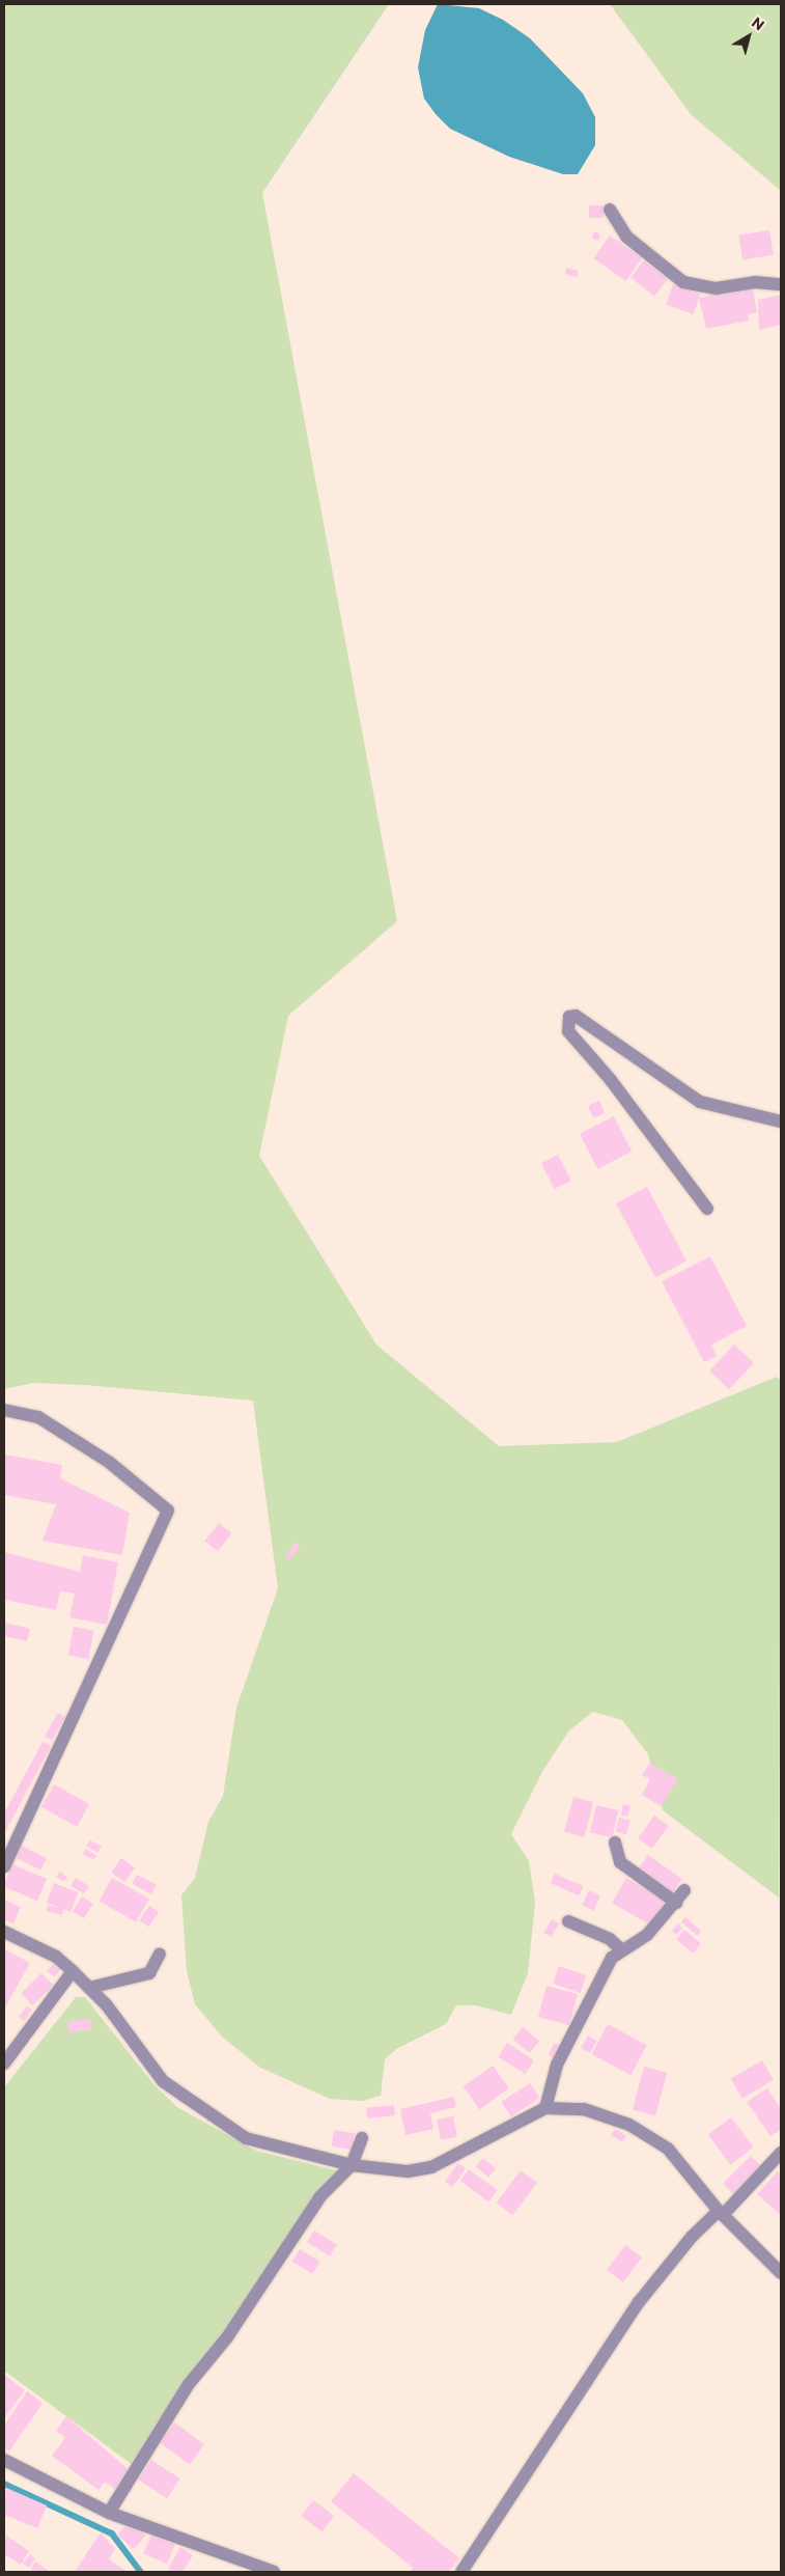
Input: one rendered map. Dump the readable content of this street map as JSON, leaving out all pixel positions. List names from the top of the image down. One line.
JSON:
{"north":"top right"}
